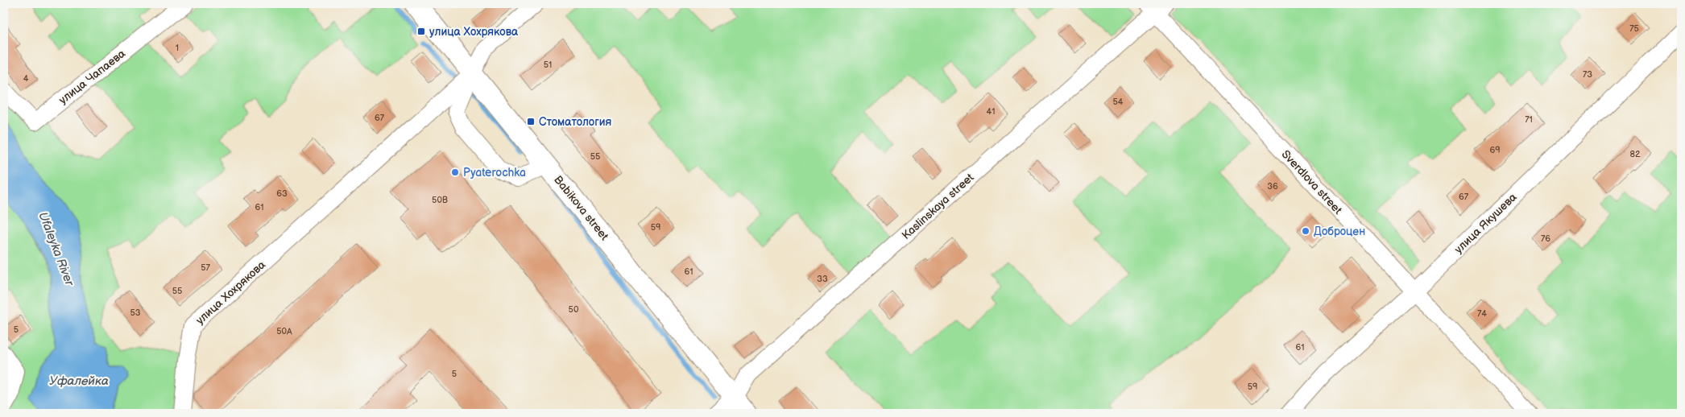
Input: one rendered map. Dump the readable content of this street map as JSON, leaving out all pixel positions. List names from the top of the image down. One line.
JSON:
{"streets":{"main road":["Babikova street"],"street":["улица Чапаева","Sverdlova street","Kaslinskaya street","улица Якушева","улица Хохрякова"]},"crossings":[["Sverdlova street","Kaslinskaya street"],["Sverdlova street","улица Якушева"],["Kaslinskaya street","Babikova street"],["Babikova street","улица Хохрякова"]],"water":["Ufaleyka River","Уфалейка"],"places":{"transit":["улица Хохрякова","Стоматология"],"other":["Pyaterochka","Доброцен"]},"house_numbers":["75","1","51","73","4","54","41","67","71","69","82","55","36","63","67","50В","61","59","76","57","61","33","55","50","53","74","5","50А","61","5","59"]}
